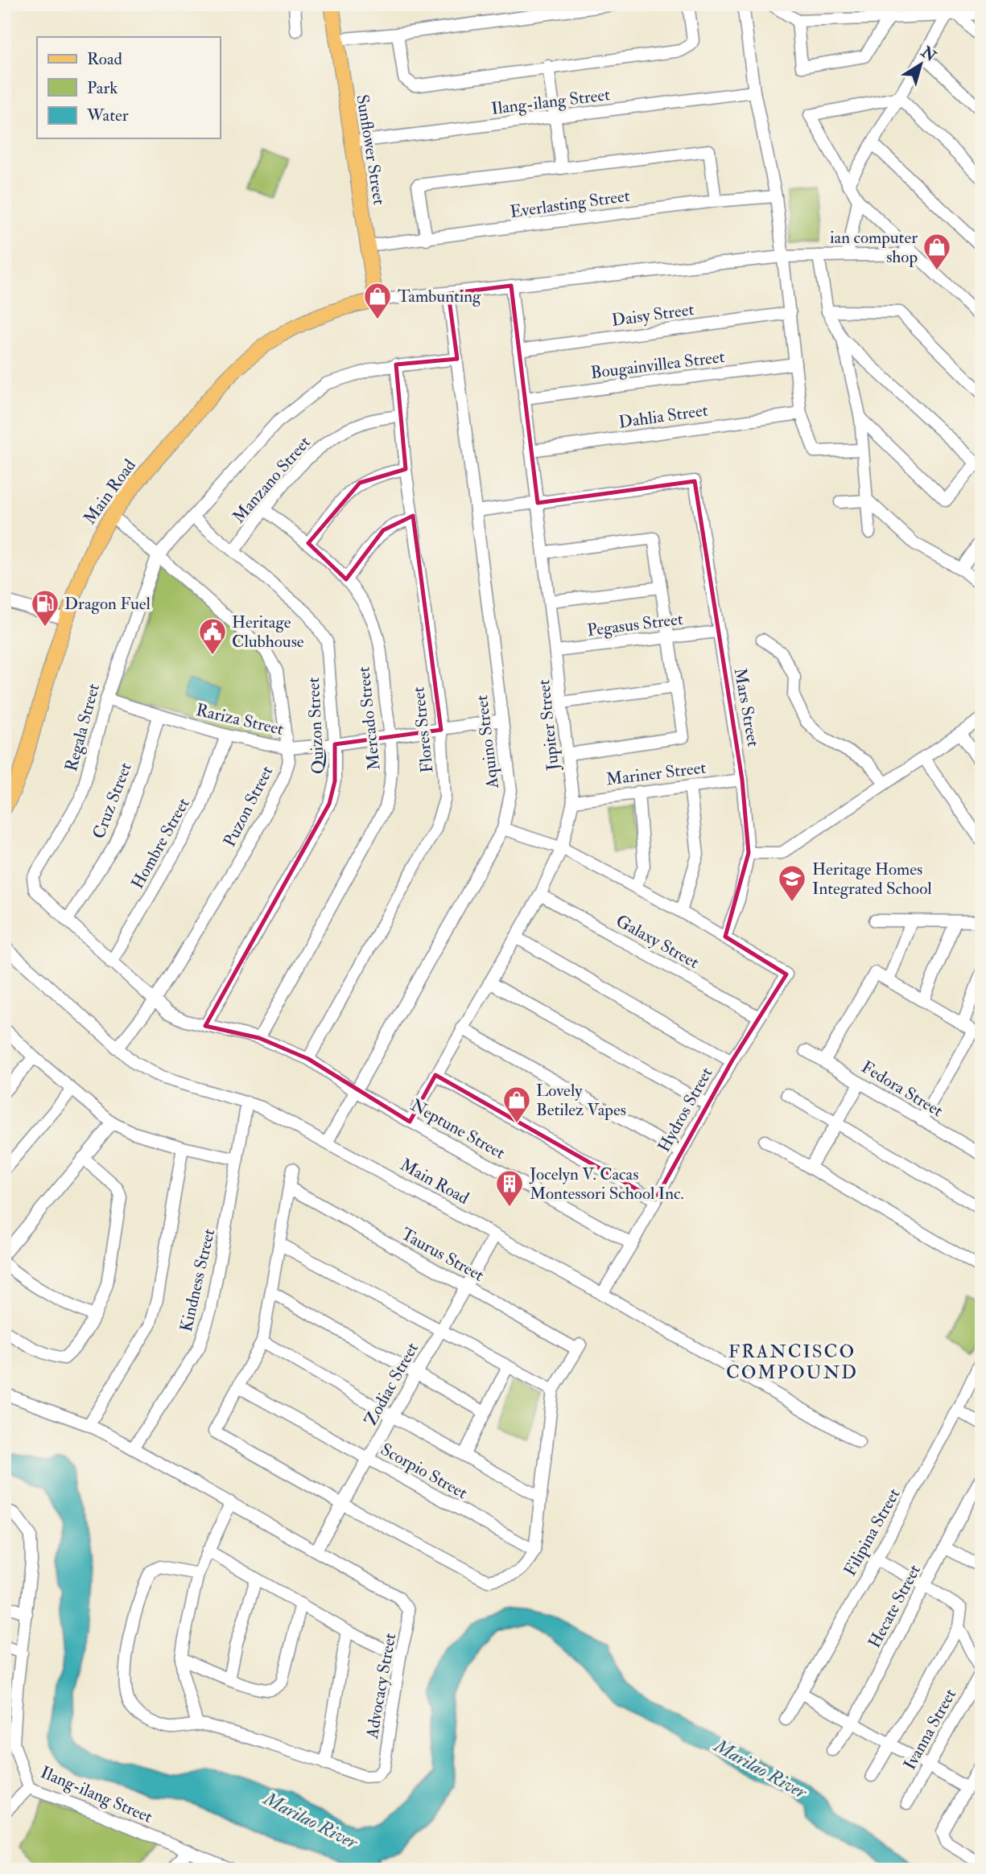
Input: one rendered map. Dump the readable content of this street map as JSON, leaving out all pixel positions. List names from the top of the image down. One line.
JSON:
{"streets":{"main road":["Sunflower Street","Main Road"],"street":["Ilang-ilang Street","Everlasting Street","Daisy Street","Bougainvillea Street","Dahlia Street","Manzano Street","Pegasus Street","Mars Street","Mercado Street","Rariza Street","Jupiter Street","Quizon Street","Regala Street","Flores Street","Aquino Street","Mariner Street","Cruz Street","Puzon Street","Hombre Street","Galaxy Street","Fedora Street","Hydros Street","Neptune Street","Taurus Street","Kindness Street","Zodiac Street","Scorpio Street","Filipina Street","Hecate Street","Advocacy Street","Ivanna Street"]},"crossings":[["Ilang-ilang Street","Sunflower Street"],["Sunflower Street","Everlasting Street"],["Sunflower Street","Main Road"],["Daisy Street","Jupiter Street"],["Bougainvillea Street","Jupiter Street"],["Dahlia Street","Jupiter Street"],["Manzano Street","Mercado Street"],["Manzano Street","Quizon Street"],["Manzano Street","Flores Street"],["Main Road","Aquino Street"],["Main Road","Puzon Street"],["Main Road","Hydros Street"],["Main Road","Kindness Street"],["Main Road","Zodiac Street"],["Pegasus Street","Mars Street"],["Pegasus Street","Jupiter Street"],["Mars Street","Jupiter Street"],["Mars Street","Mariner Street"],["Mars Street","Hydros Street"],["Mercado Street","Rariza Street"],["Mercado Street","Regala Street"],["Rariza Street","Quizon Street"],["Rariza Street","Regala Street"],["Rariza Street","Flores Street"],["Rariza Street","Aquino Street"],["Rariza Street","Cruz Street"],["Rariza Street","Puzon Street"],["Rariza Street","Hombre Street"],["Jupiter Street","Mariner Street"],["Jupiter Street","Galaxy Street"],["Jupiter Street","Neptune Street"],["Quizon Street","Regala Street"],["Regala Street","Flores Street"],["Regala Street","Aquino Street"],["Regala Street","Cruz Street"],["Regala Street","Puzon Street"],["Regala Street","Hombre Street"],["Regala Street","Neptune Street"],["Aquino Street","Neptune Street"],["Galaxy Street","Hydros Street"],["Hydros Street","Neptune Street"],["Taurus Street","Zodiac Street"],["Kindness Street","Advocacy Street"],["Zodiac Street","Scorpio Street"],["Zodiac Street","Advocacy Street"]],"districts":["FRANCISCO COMPOUND"],"water":["Marilao River"],"places":{"shop":["ian computer shop","Tambunting","Lovely Betilez Vapes"],"fuel station":["Dragon Fuel"],"public building":["Heritage Clubhouse"],"school or university":["Heritage Homes Integrated School"],"building":["Jocelyn V. Cacas Montessori School Inc."]},"legend":["Road","Park","Water"],"north":"top right"}
